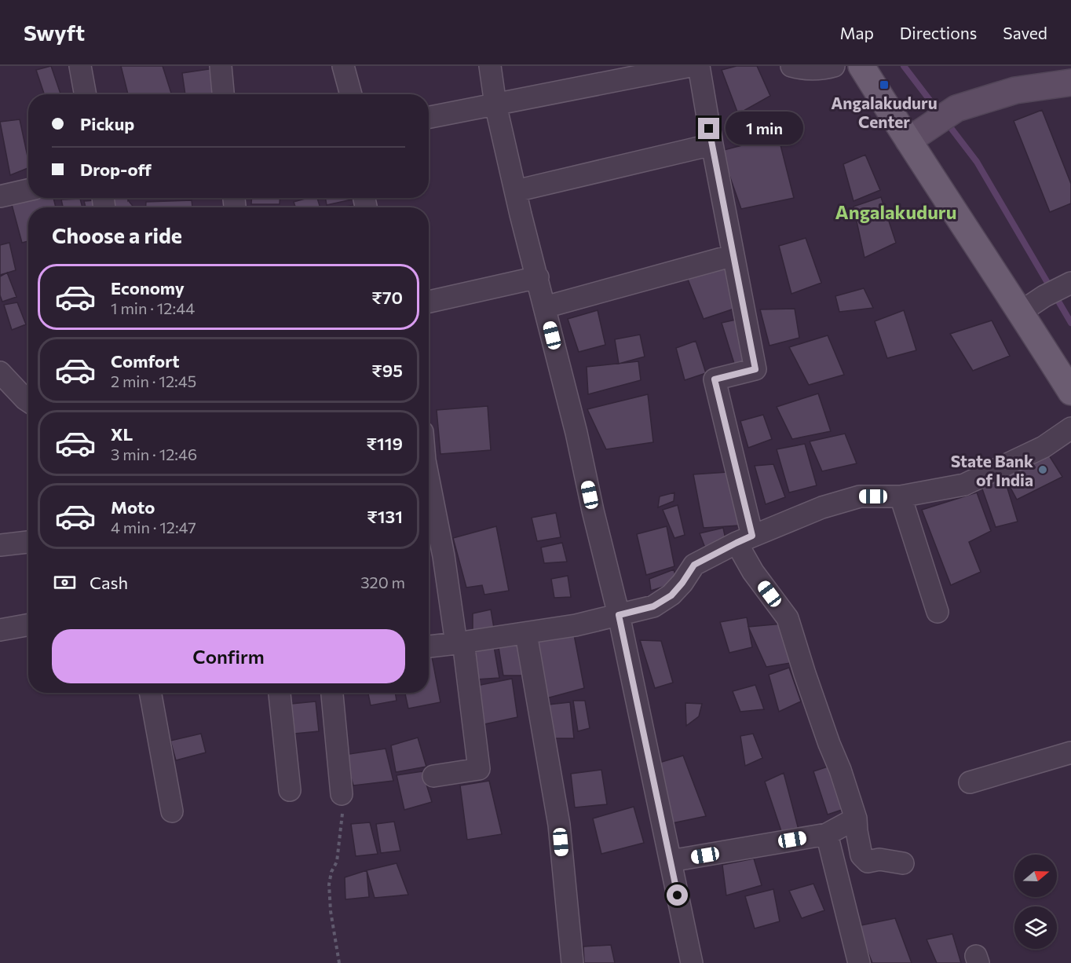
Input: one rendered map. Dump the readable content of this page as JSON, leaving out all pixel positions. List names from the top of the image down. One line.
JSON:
{"districts":["Angalakuduru"],"places":{"transit":["Angalakuduru Center"],"other":["State Bank of India"]},"north":"right","page":{"header":"Swyft","nav":["Map","Directions","Saved"],"banner":["Pickup","Drop-off"],"bubble":"1 min","heading":"Choose a ride","list":[{"name":"Economy","note":"1 min · 12:44","value":"₹70"},{"name":"Comfort","note":"2 min · 12:45","value":"₹95"},{"name":"XL","note":"3 min · 12:46","value":"₹119"},{"name":"Moto","note":"4 min · 12:47","value":"₹131"}],"pay":["Cash","320 m"],"buttons":"Confirm"}}
